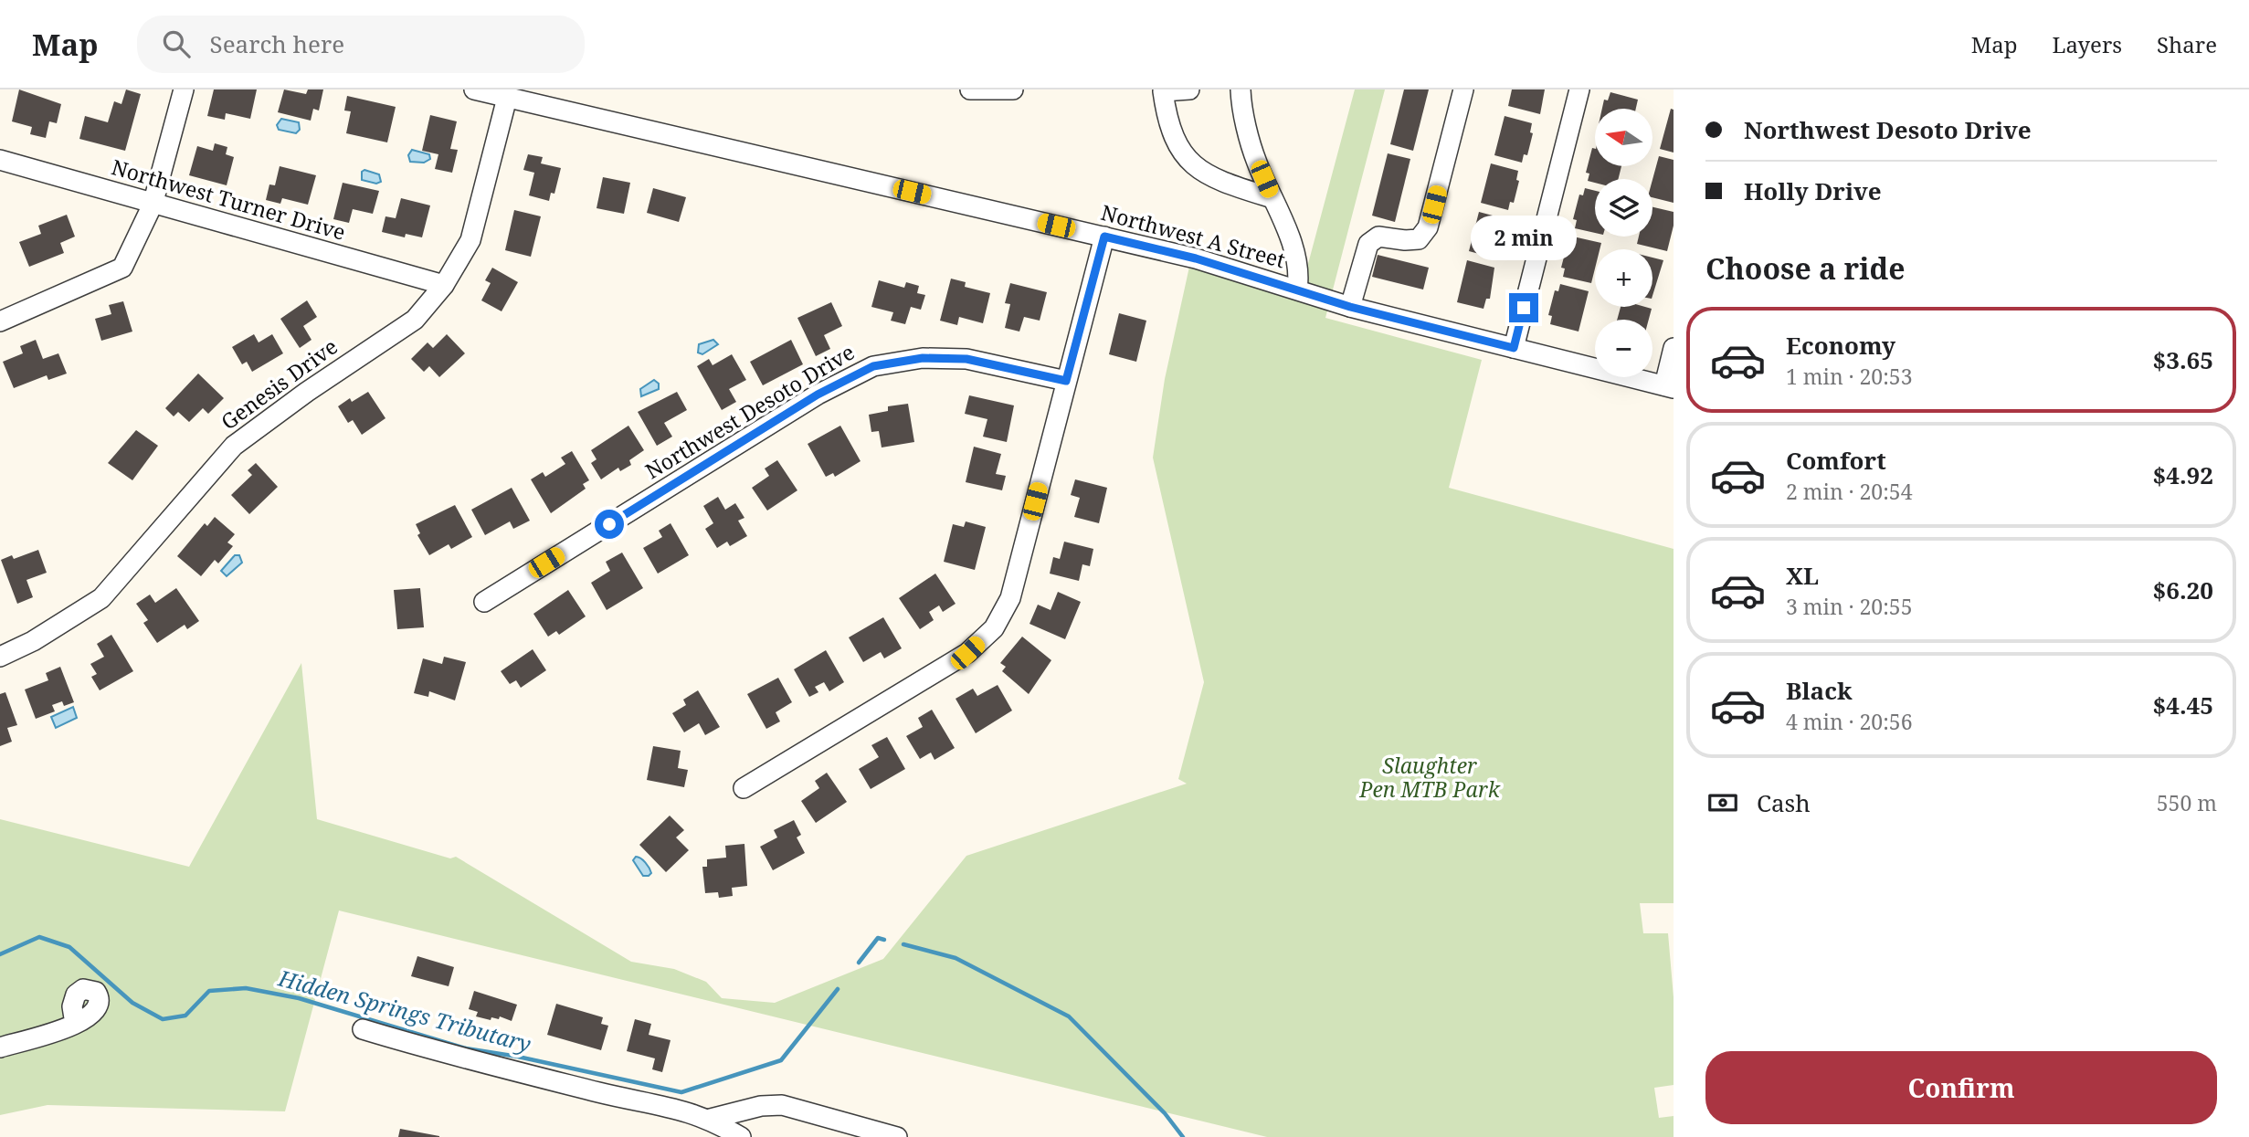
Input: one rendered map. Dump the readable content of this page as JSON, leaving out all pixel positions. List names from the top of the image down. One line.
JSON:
{"streets":{"street":["Northwest Turner Drive","Northwest A Street","Genesis Drive","Northwest Desoto Drive"]},"crossings":[["Northwest Turner Drive","Genesis Drive"],["Northwest A Street","Genesis Drive"]],"water":["Hidden Springs Tributary"],"parks":["Slaughter Pen MTB Park"],"north":"left","page":{"header":"Map","search":"Search here","nav":["Map","Layers","Share"],"banner":["Northwest Desoto Drive","Holly Drive"],"map_buttons":["+","−"],"bubble":"2 min","heading":"Choose a ride","list":[{"name":"Economy","note":"1 min · 20:53","value":"$3.65"},{"name":"Comfort","note":"2 min · 20:54","value":"$4.92"},{"name":"XL","note":"3 min · 20:55","value":"$6.20"},{"name":"Black","note":"4 min · 20:56","value":"$4.45"}],"pay":["Cash","550 m"],"buttons":"Confirm"}}
